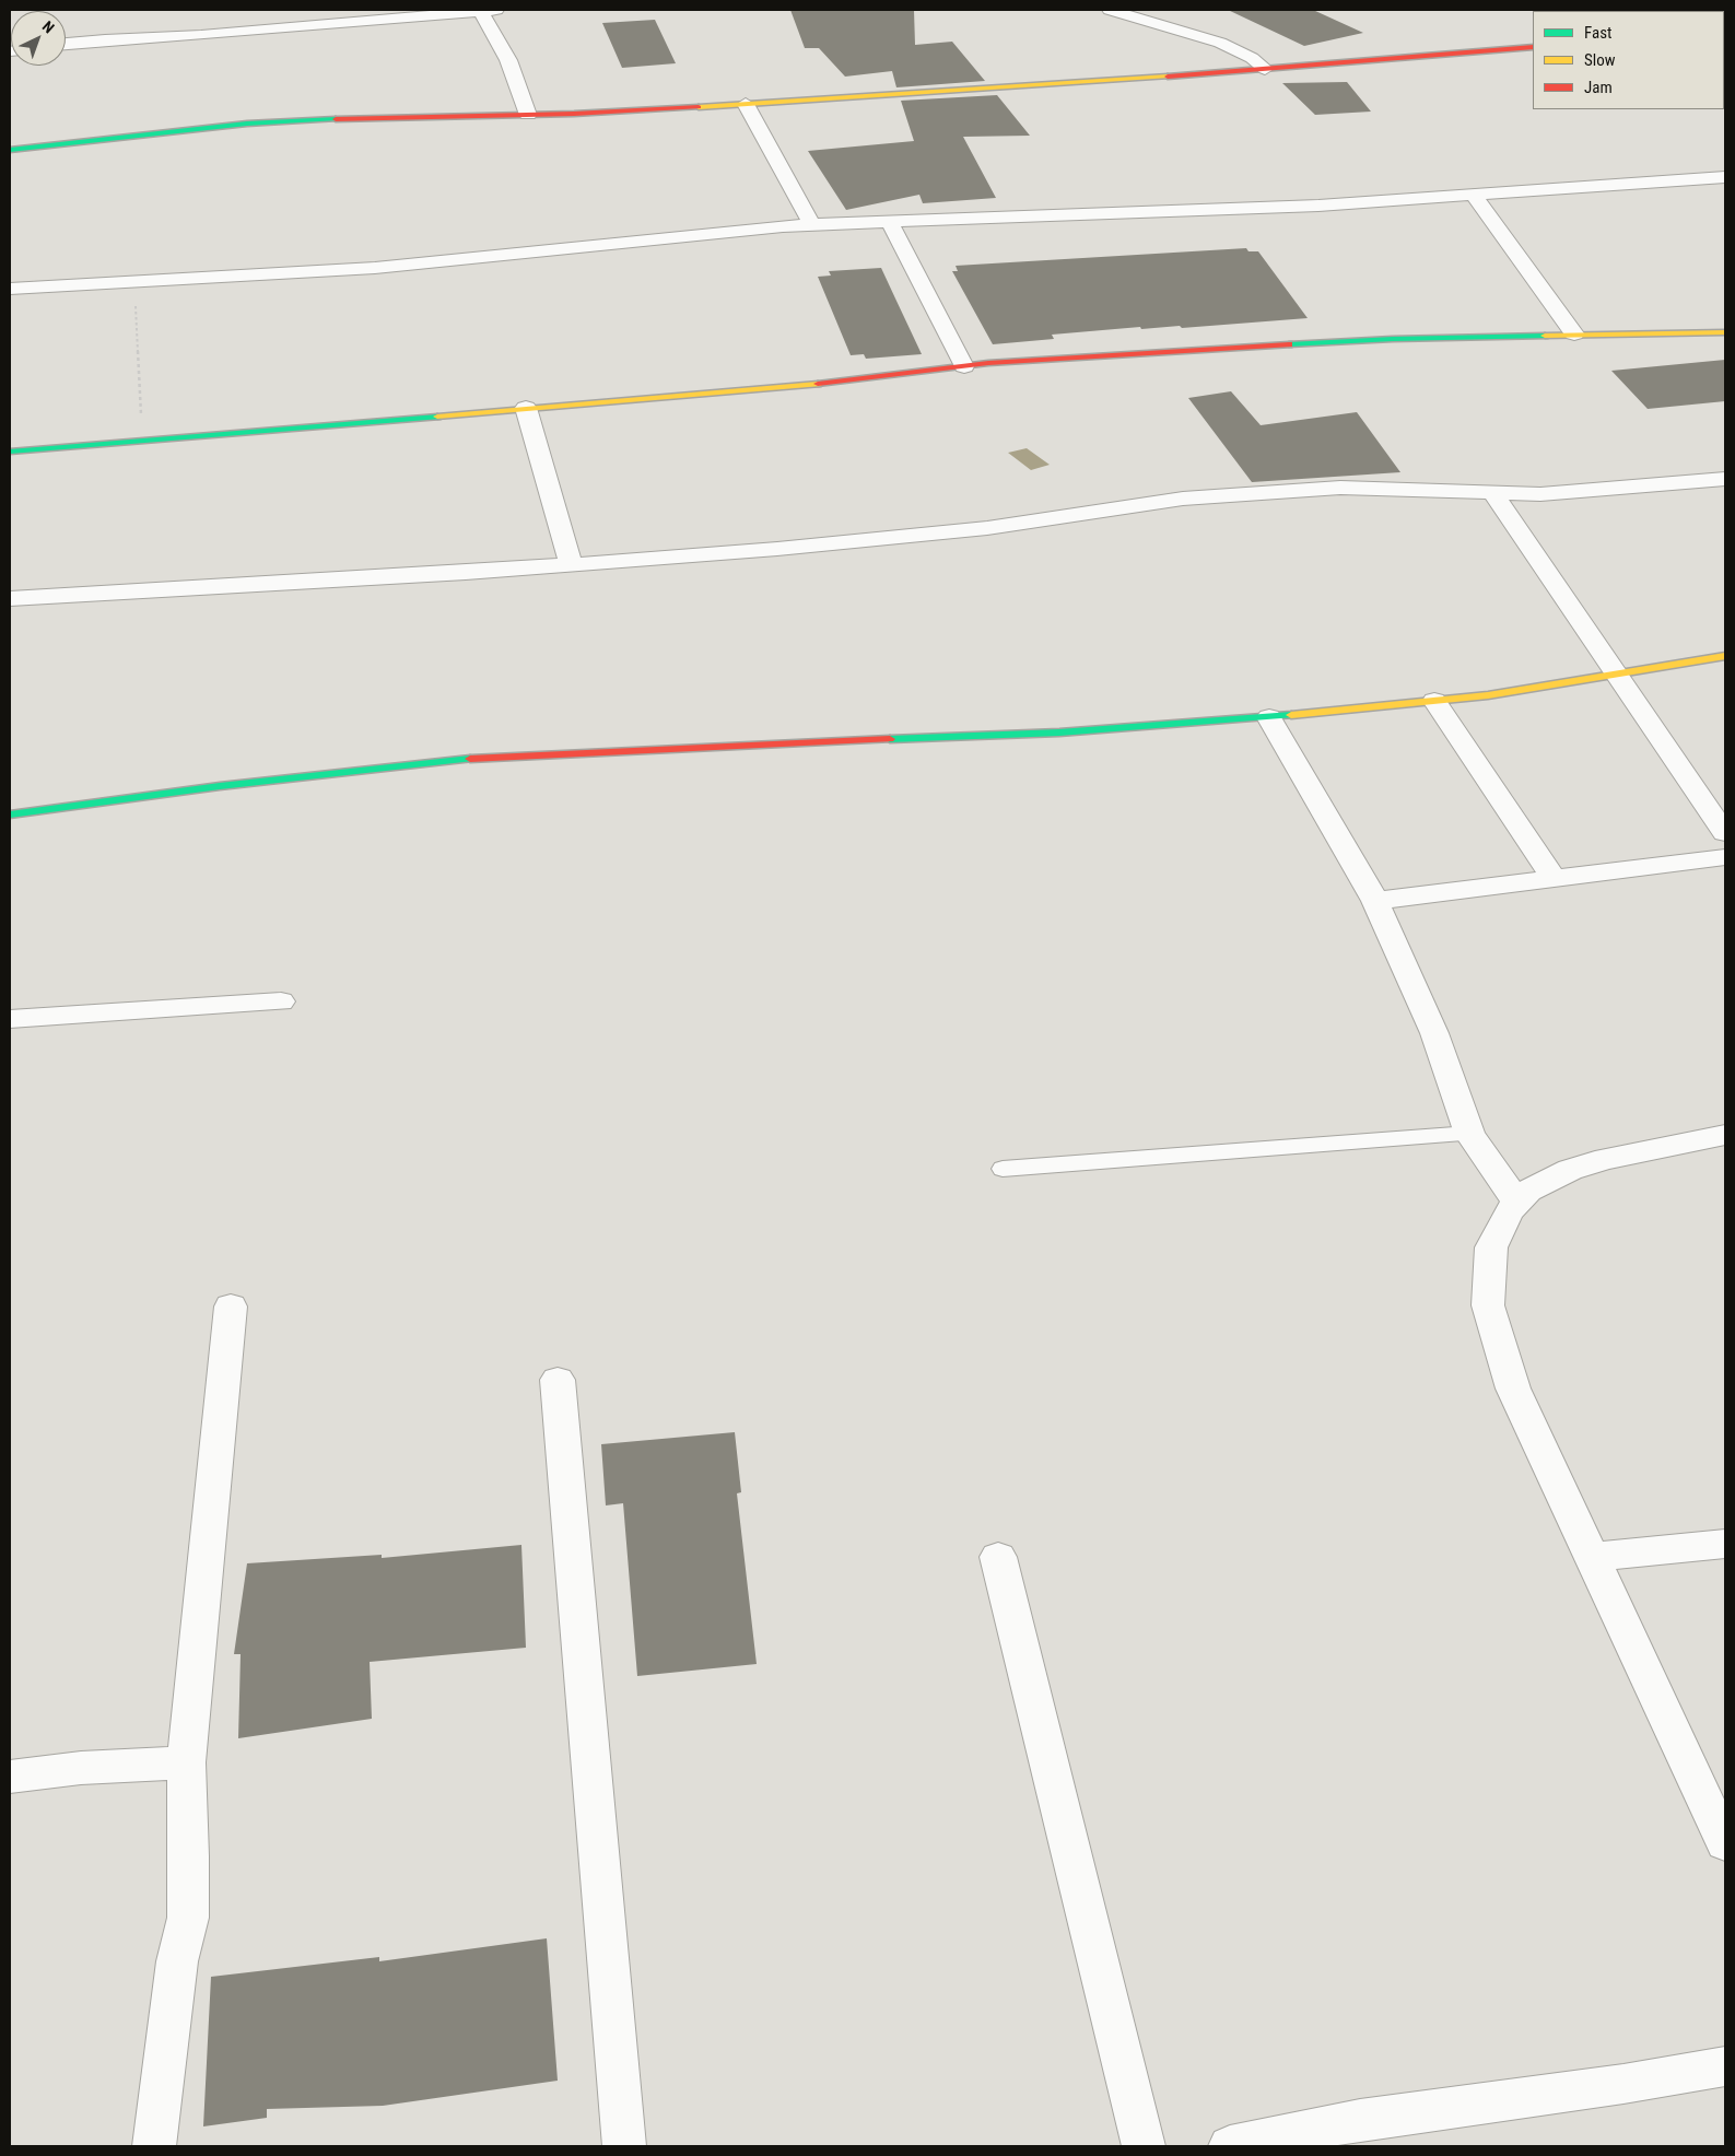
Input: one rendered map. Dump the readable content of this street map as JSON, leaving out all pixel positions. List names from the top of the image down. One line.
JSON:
{"legend":["Fast","Slow","Jam"],"north":"top right"}
